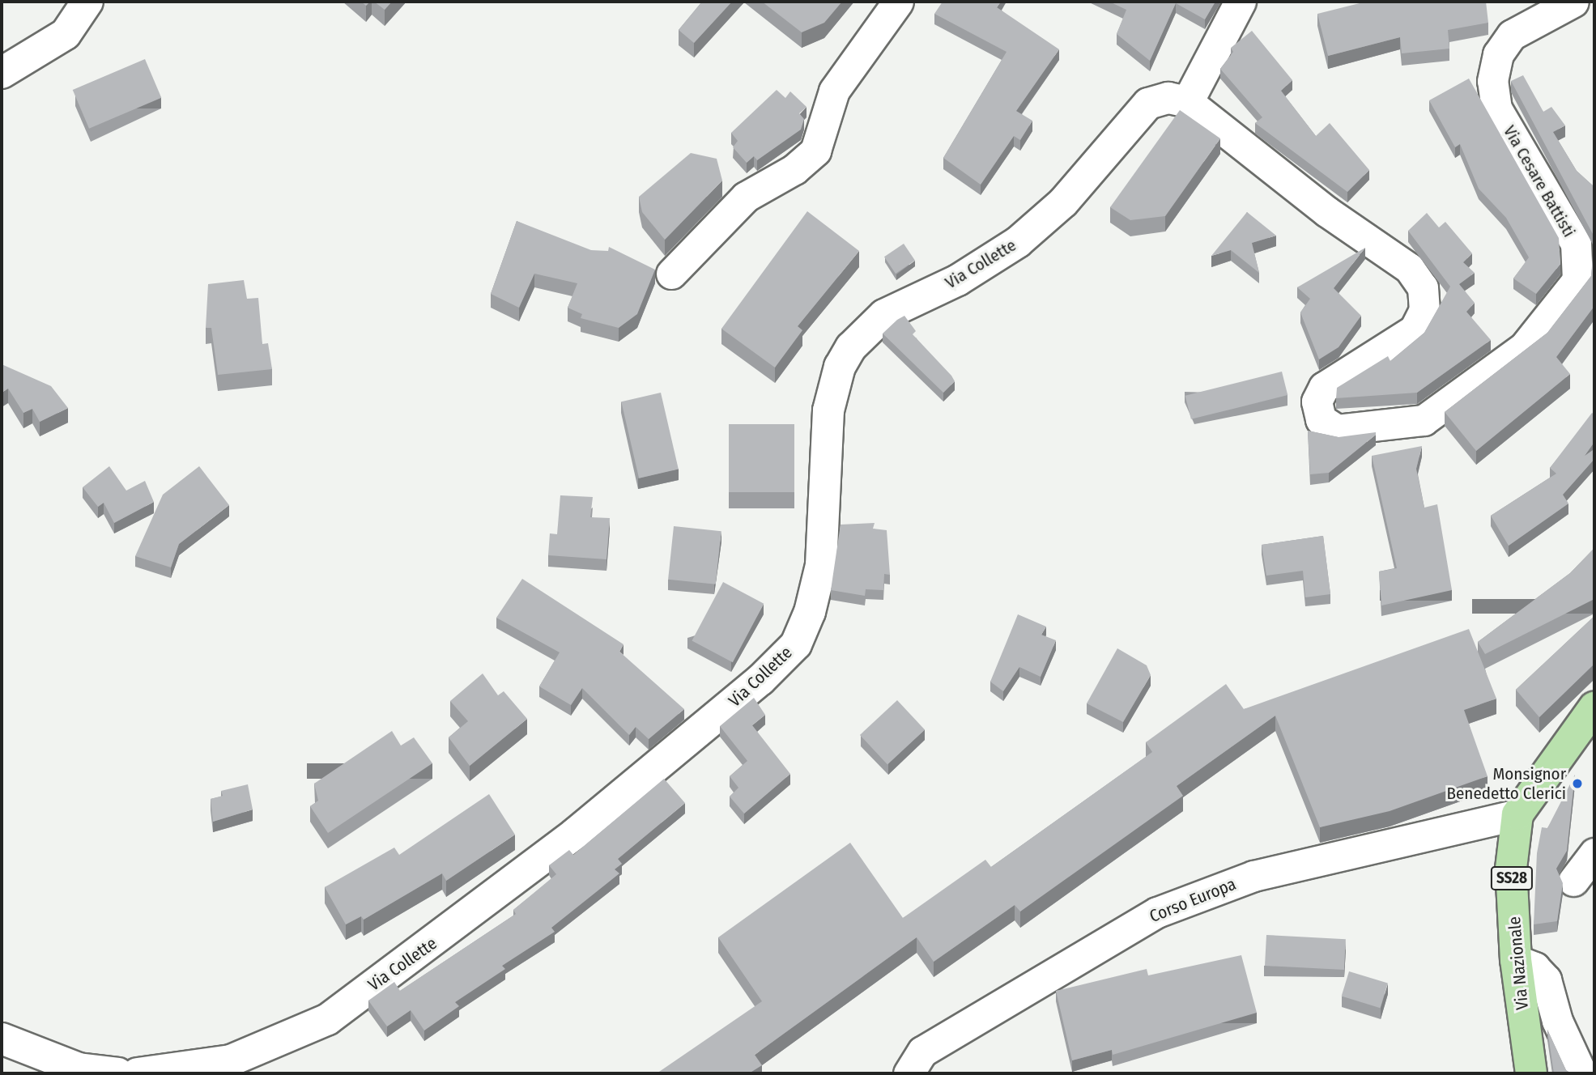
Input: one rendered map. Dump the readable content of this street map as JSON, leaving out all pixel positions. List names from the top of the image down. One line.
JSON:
{"streets":{"main road":["SS28","Via Nazionale"],"street":["Via Cesare Battisti","Via Collette","Corso Europa"]},"crossings":[["Via Cesare Battisti","Via Collette"],["Corso Europa","Via Nazionale"]],"places":["Monsignor Benedetto Clerici"]}
